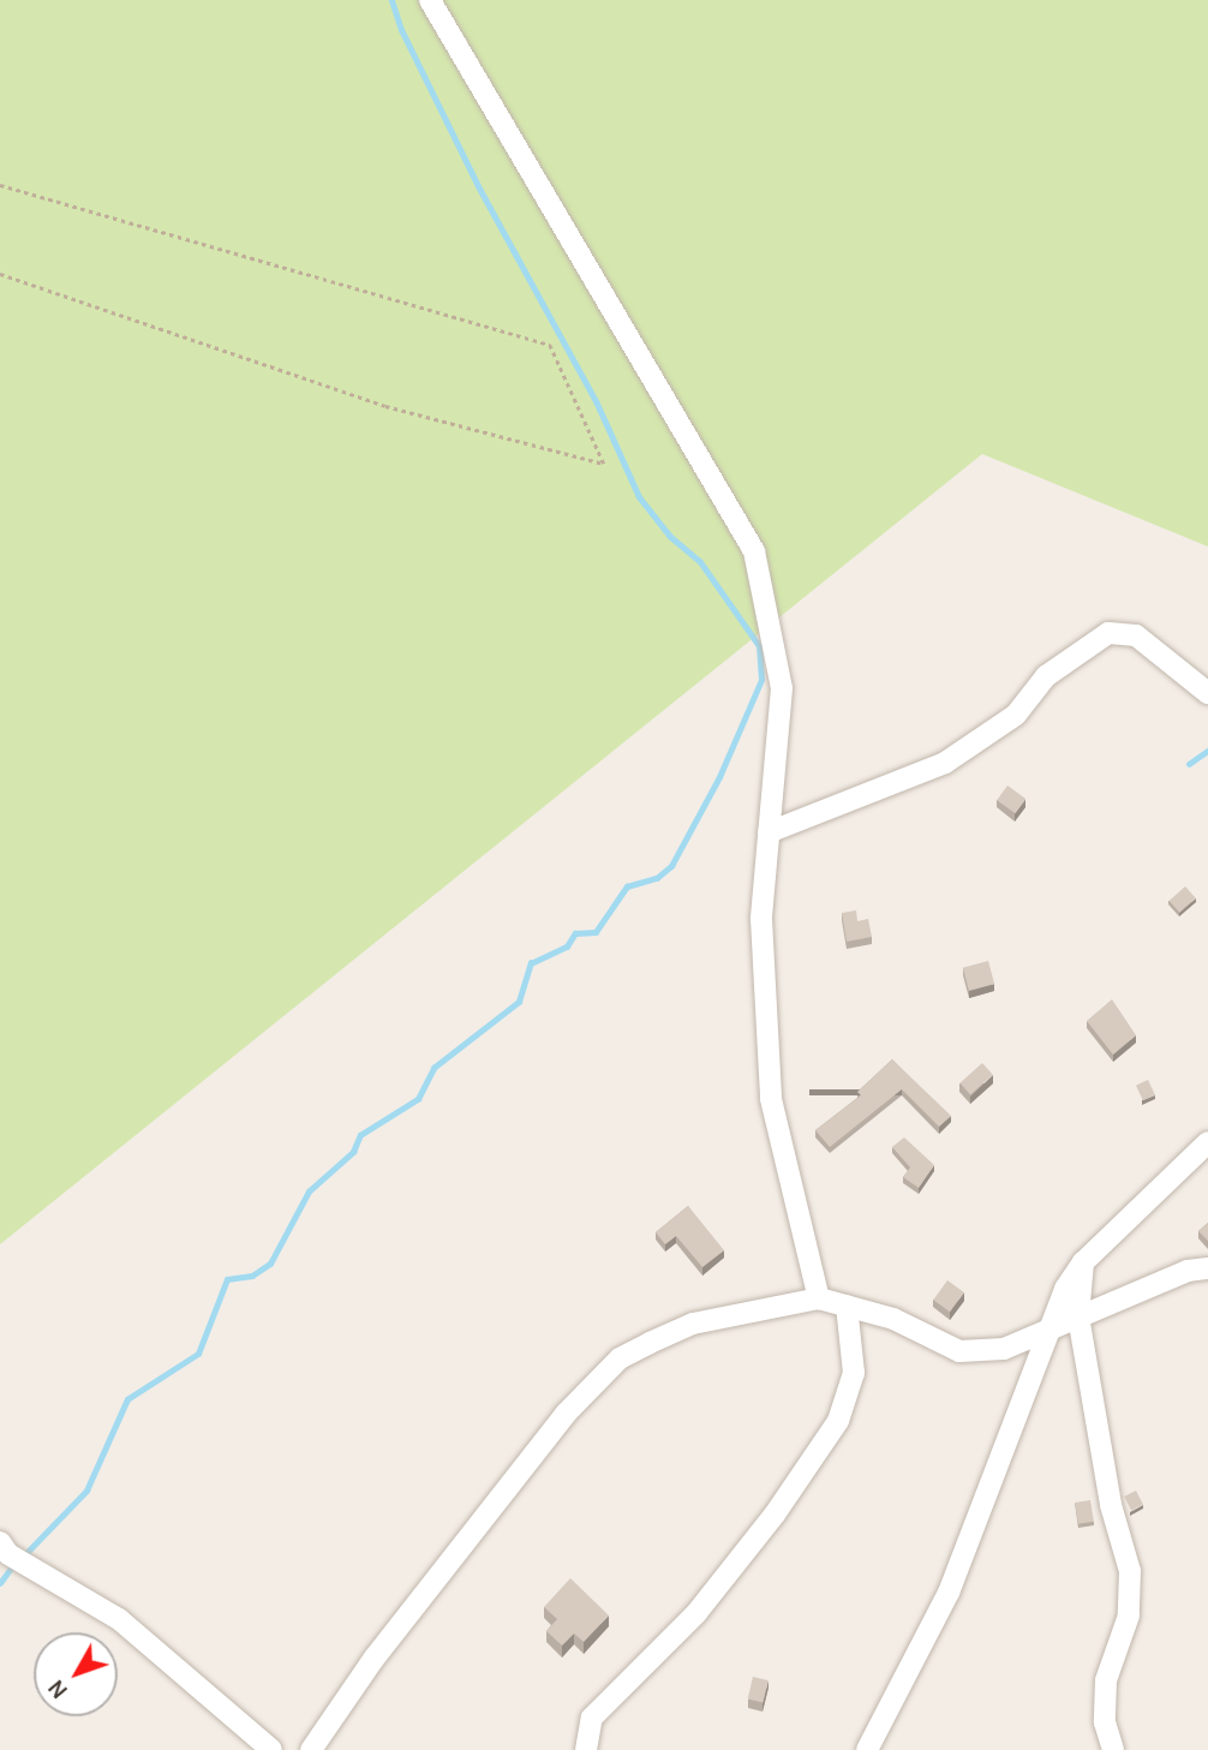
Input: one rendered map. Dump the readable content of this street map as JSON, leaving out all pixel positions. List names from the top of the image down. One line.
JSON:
{"north":"bottom left"}
